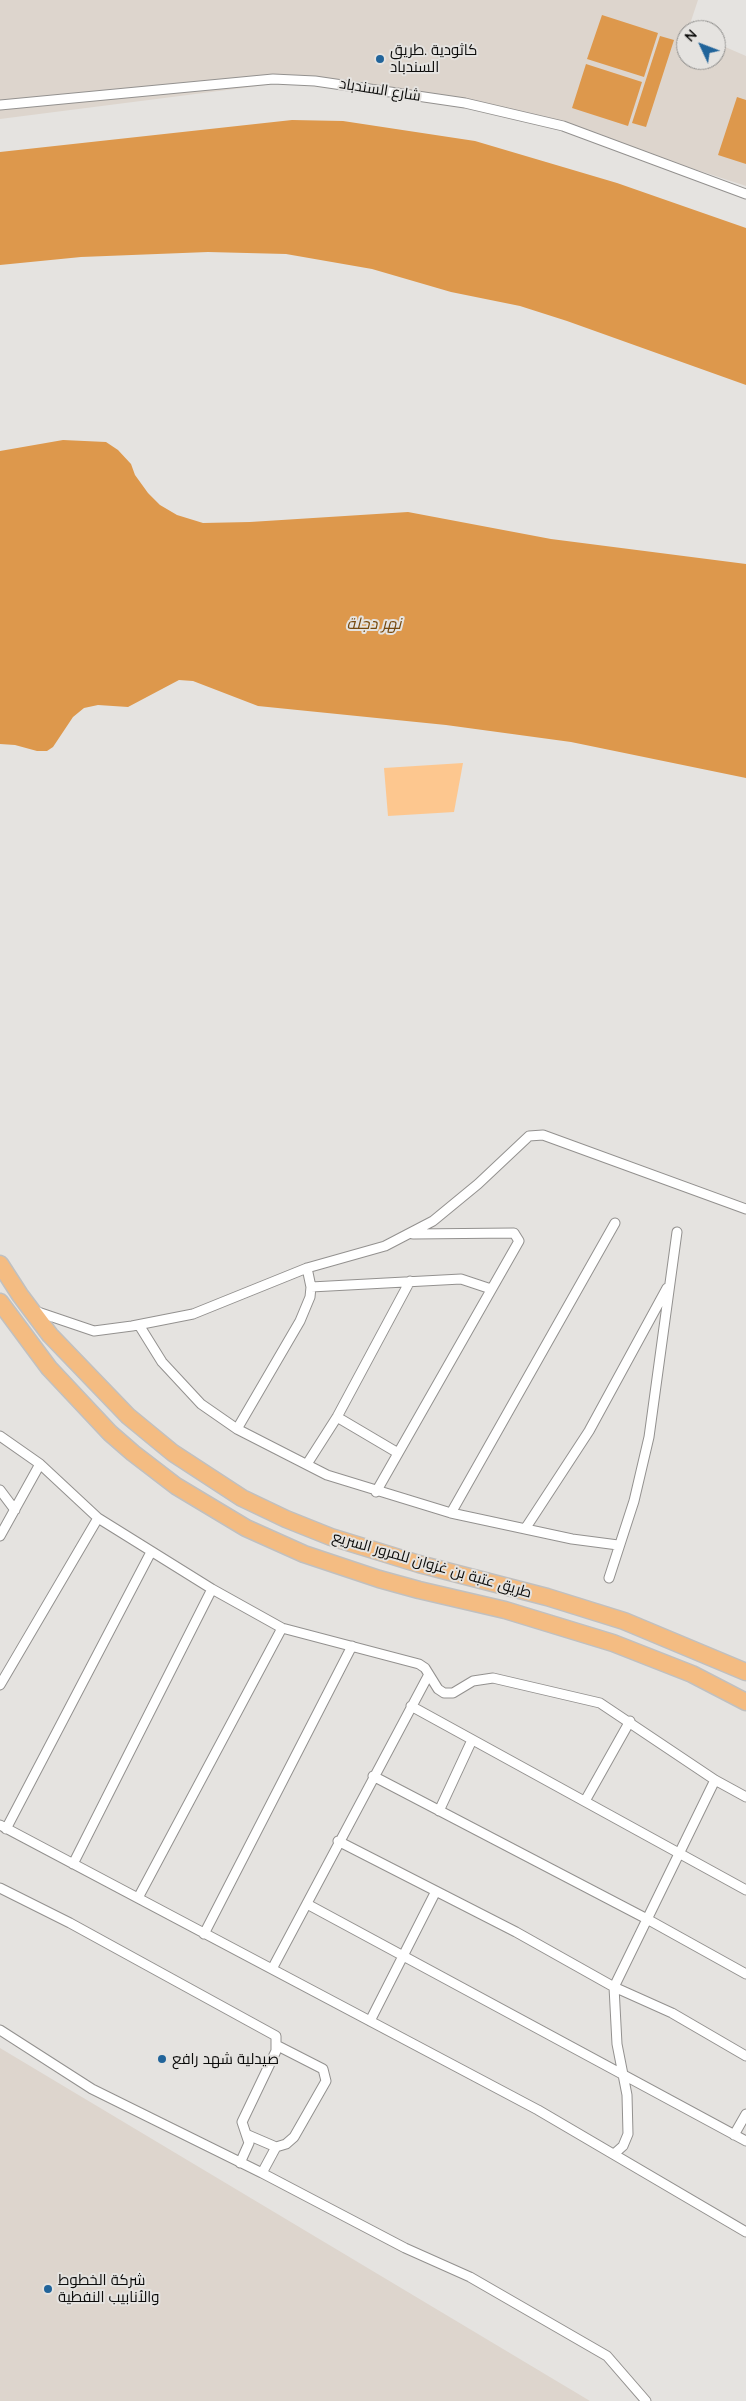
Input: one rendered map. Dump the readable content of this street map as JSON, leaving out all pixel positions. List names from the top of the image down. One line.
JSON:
{"streets":{"highway":["طريق عتبة بن غزوان للمرور السريع"],"street":["شارع السندباد"]},"water":["نهر دجلة"],"places":["كاثودية .طريق السندباد","صيدلية شهد رافع","شركة الخطوط والأنابيب النفطية"],"north":"top left"}
